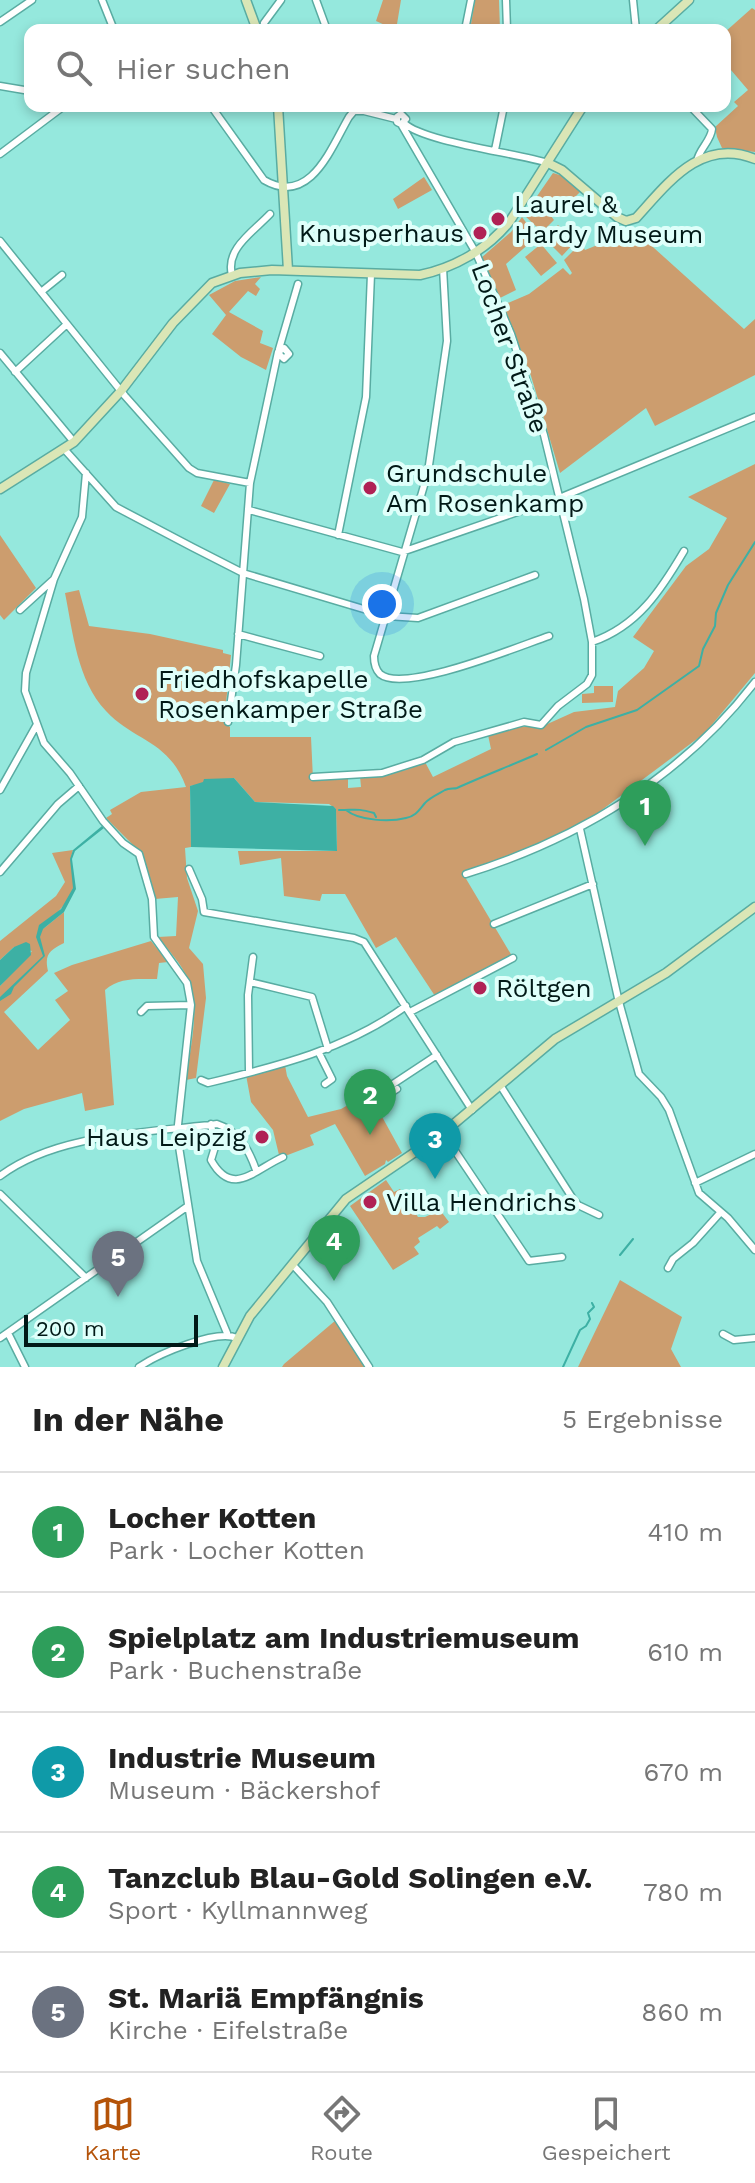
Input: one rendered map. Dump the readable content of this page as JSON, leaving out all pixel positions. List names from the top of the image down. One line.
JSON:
{"streets":{"street":["Locher Straße"]},"places":["Laurel & Hardy Museum","Knusperhaus","Grundschule Am Rosenkamp","Friedhofskapelle Rosenkamper Straße","Röltgen","Haus Leipzig","Villa Hendrichs"],"scale_bar":"200 m","page":{"search":"Hier suchen","pins":["1","2","3","4","5"],"scale":"200 m","heading":["In der Nähe","5 Ergebnisse"],"list":[{"mark":"1","name":"Locher Kotten","note":"Park · Locher Kotten","value":"410 m"},{"mark":"2","name":"Spielplatz am Industriemuseum","note":"Park · Buchenstraße","value":"610 m"},{"mark":"3","name":"Industrie Museum","note":"Museum · Bäckershof","value":"670 m"},{"mark":"4","name":"Tanzclub Blau-Gold Solingen e.V.","note":"Sport · Kyllmannweg","value":"780 m"},{"mark":"5","name":"St. Mariä Empfängnis","note":"Kirche · Eifelstraße","value":"860 m"}],"nav":["Karte","Route","Gespeichert"]}}
